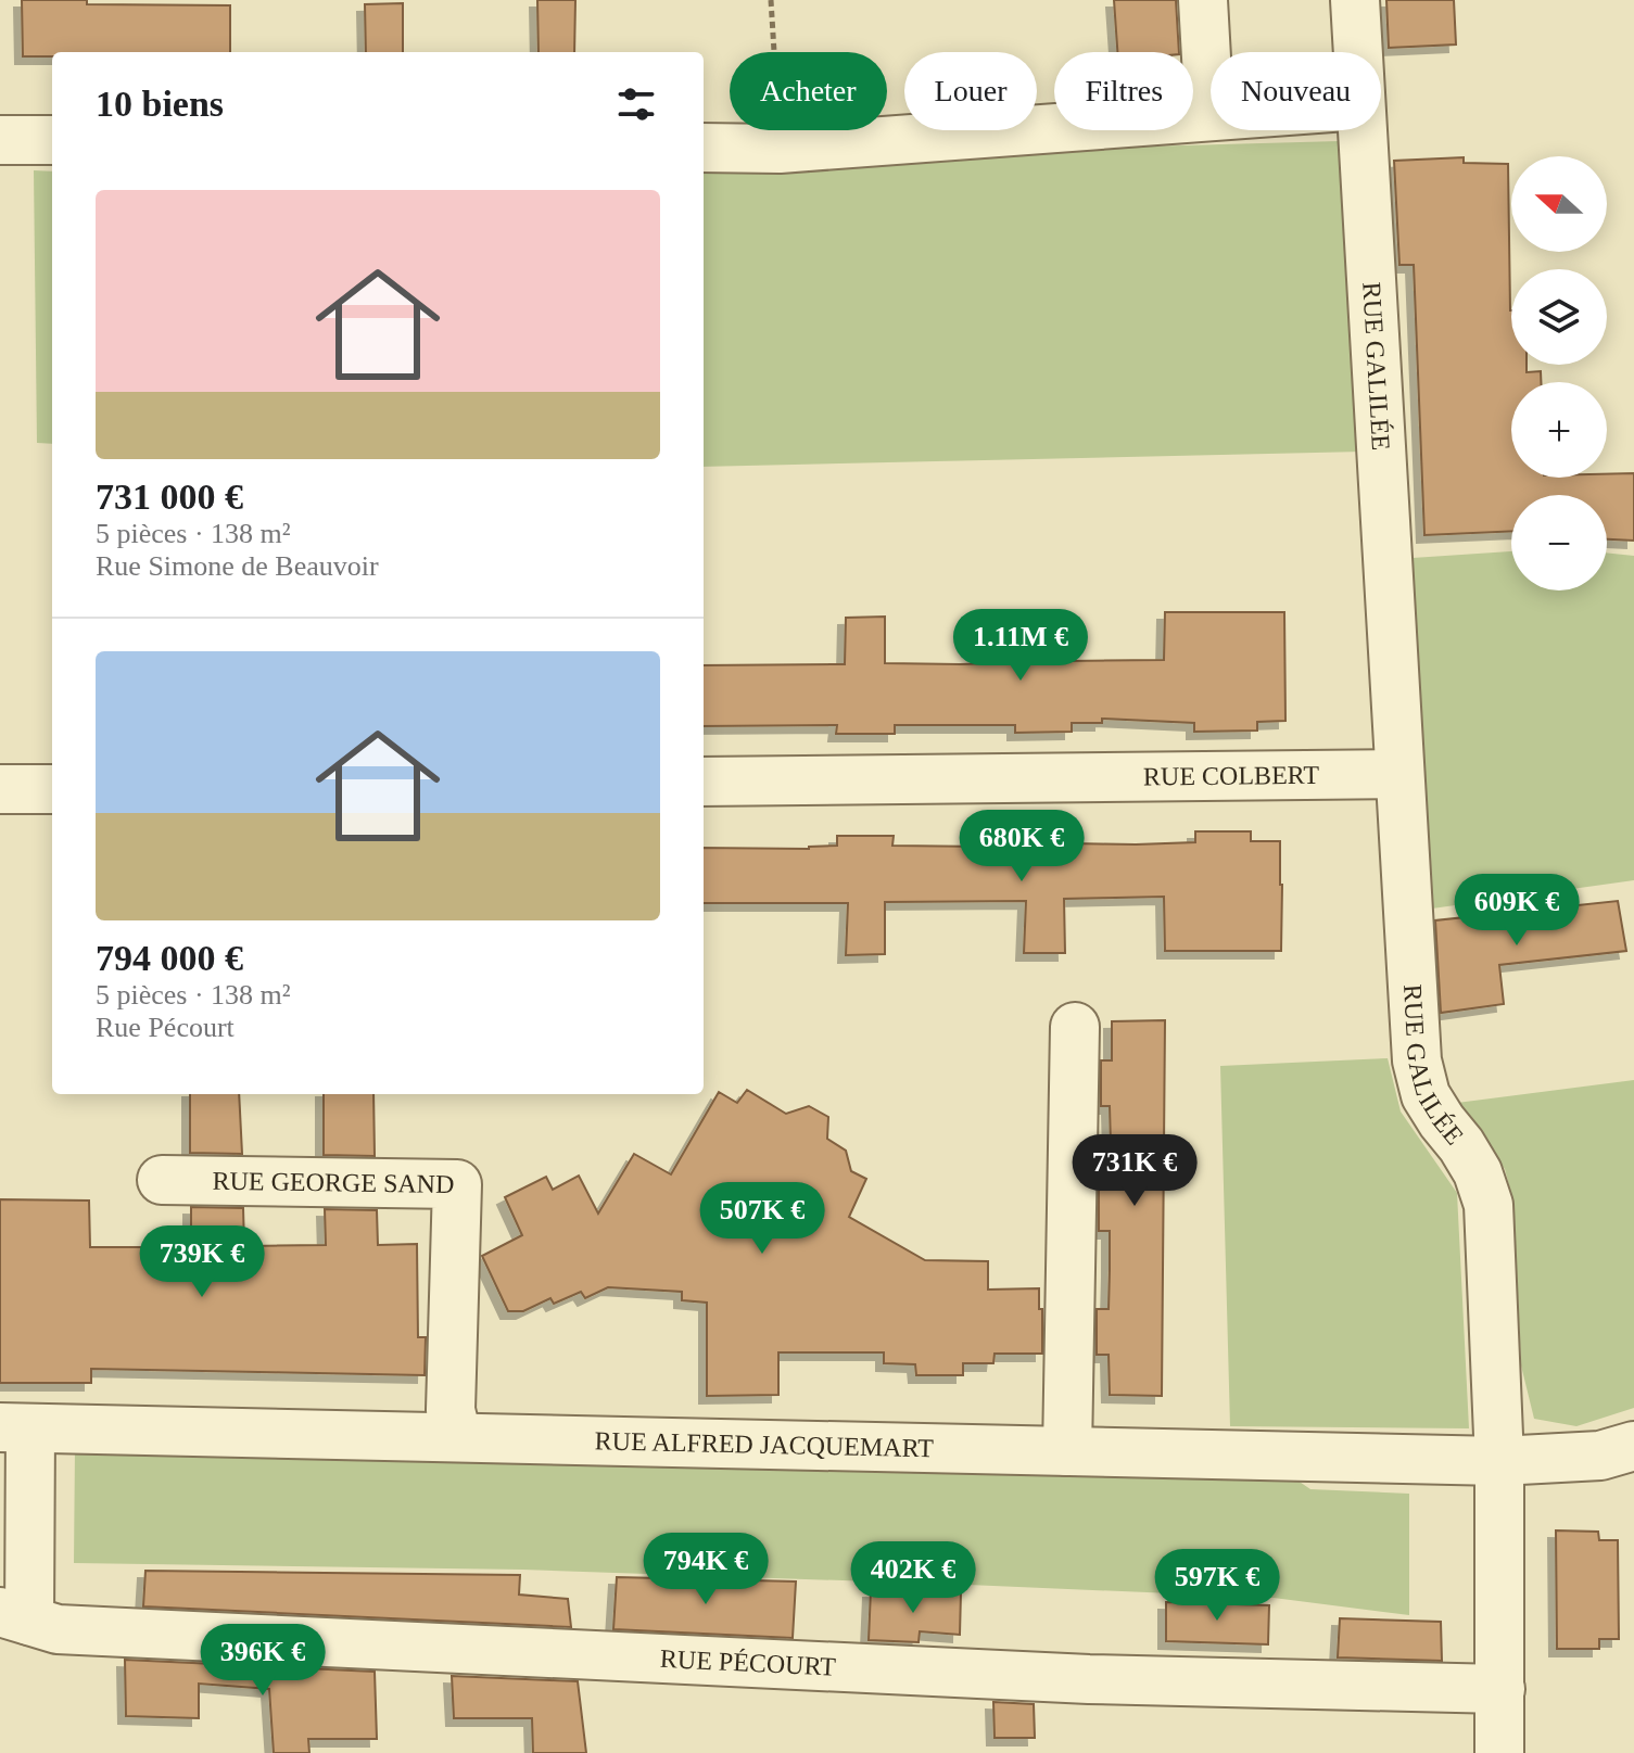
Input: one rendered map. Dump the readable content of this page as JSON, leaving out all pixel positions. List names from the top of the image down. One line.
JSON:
{"streets":{"street":["RUE GALILÉE","RUE COLBERT","RUE GEORGE SAND","RUE ALFRED JACQUEMART","RUE PÉCOURT"]},"crossings":[["RUE GALILÉE","RUE COLBERT"],["RUE GALILÉE","RUE ALFRED JACQUEMART"],["RUE GALILÉE","RUE PÉCOURT"],["RUE GEORGE SAND","RUE ALFRED JACQUEMART"],["RUE ALFRED JACQUEMART","RUE PÉCOURT"]],"north":"left","page":{"chip":["Acheter","Louer","Filtres","Nouveau"],"heading":"10 biens","map_buttons":["+","−"],"list":[{"name":"731 000 €","note":"5 pièces · 138 m² · Rue Simone de Beauvoir"},{"name":"794 000 €","note":"5 pièces · 138 m² · Rue Pécourt"}],"price":["1.11M €","680K €","609K €","731K €","507K €","739K €","794K €","402K €","597K €","396K €"]}}
